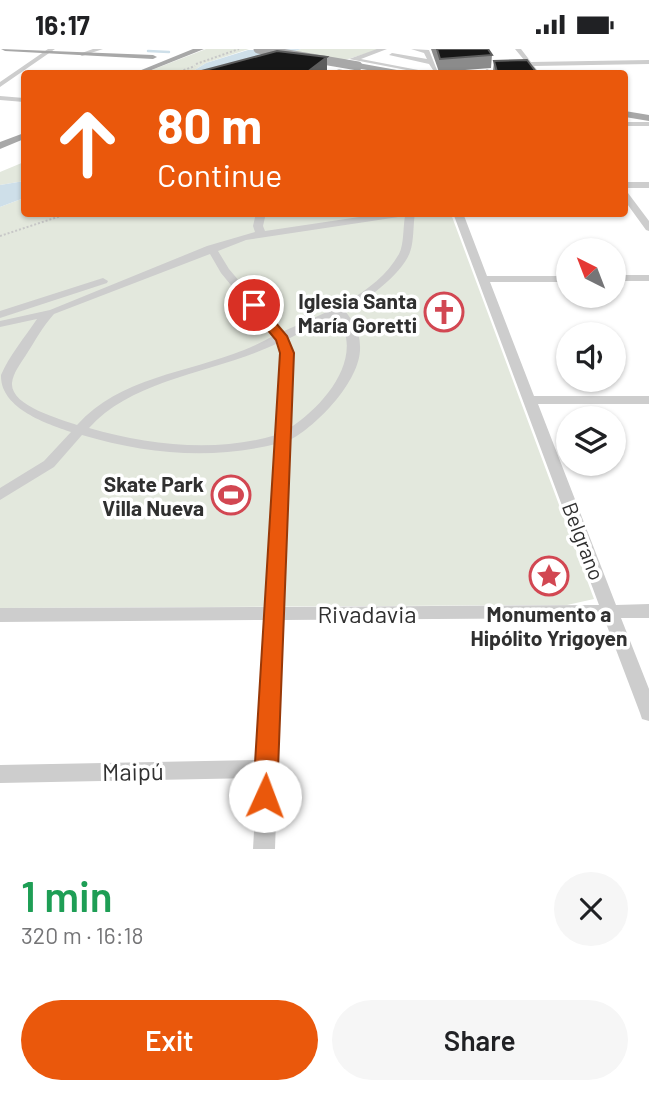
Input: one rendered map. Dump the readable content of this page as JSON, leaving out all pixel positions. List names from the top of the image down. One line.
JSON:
{"streets":{"street":["Belgrano","Rivadavia","Maipú"]},"crossings":[["Belgrano","Rivadavia"]],"places":{"church":["Iglesia Santa María Goretti"],"sports":["Skate Park Villa Nueva"],"place":["Monumento a Hipólito Yrigoyen"]},"north":"top left","page":{"status":"16:17","turn":["80 m","Continue"],"heading":["1 min","320 m · 16:18"],"buttons":["Exit","Share"]}}
